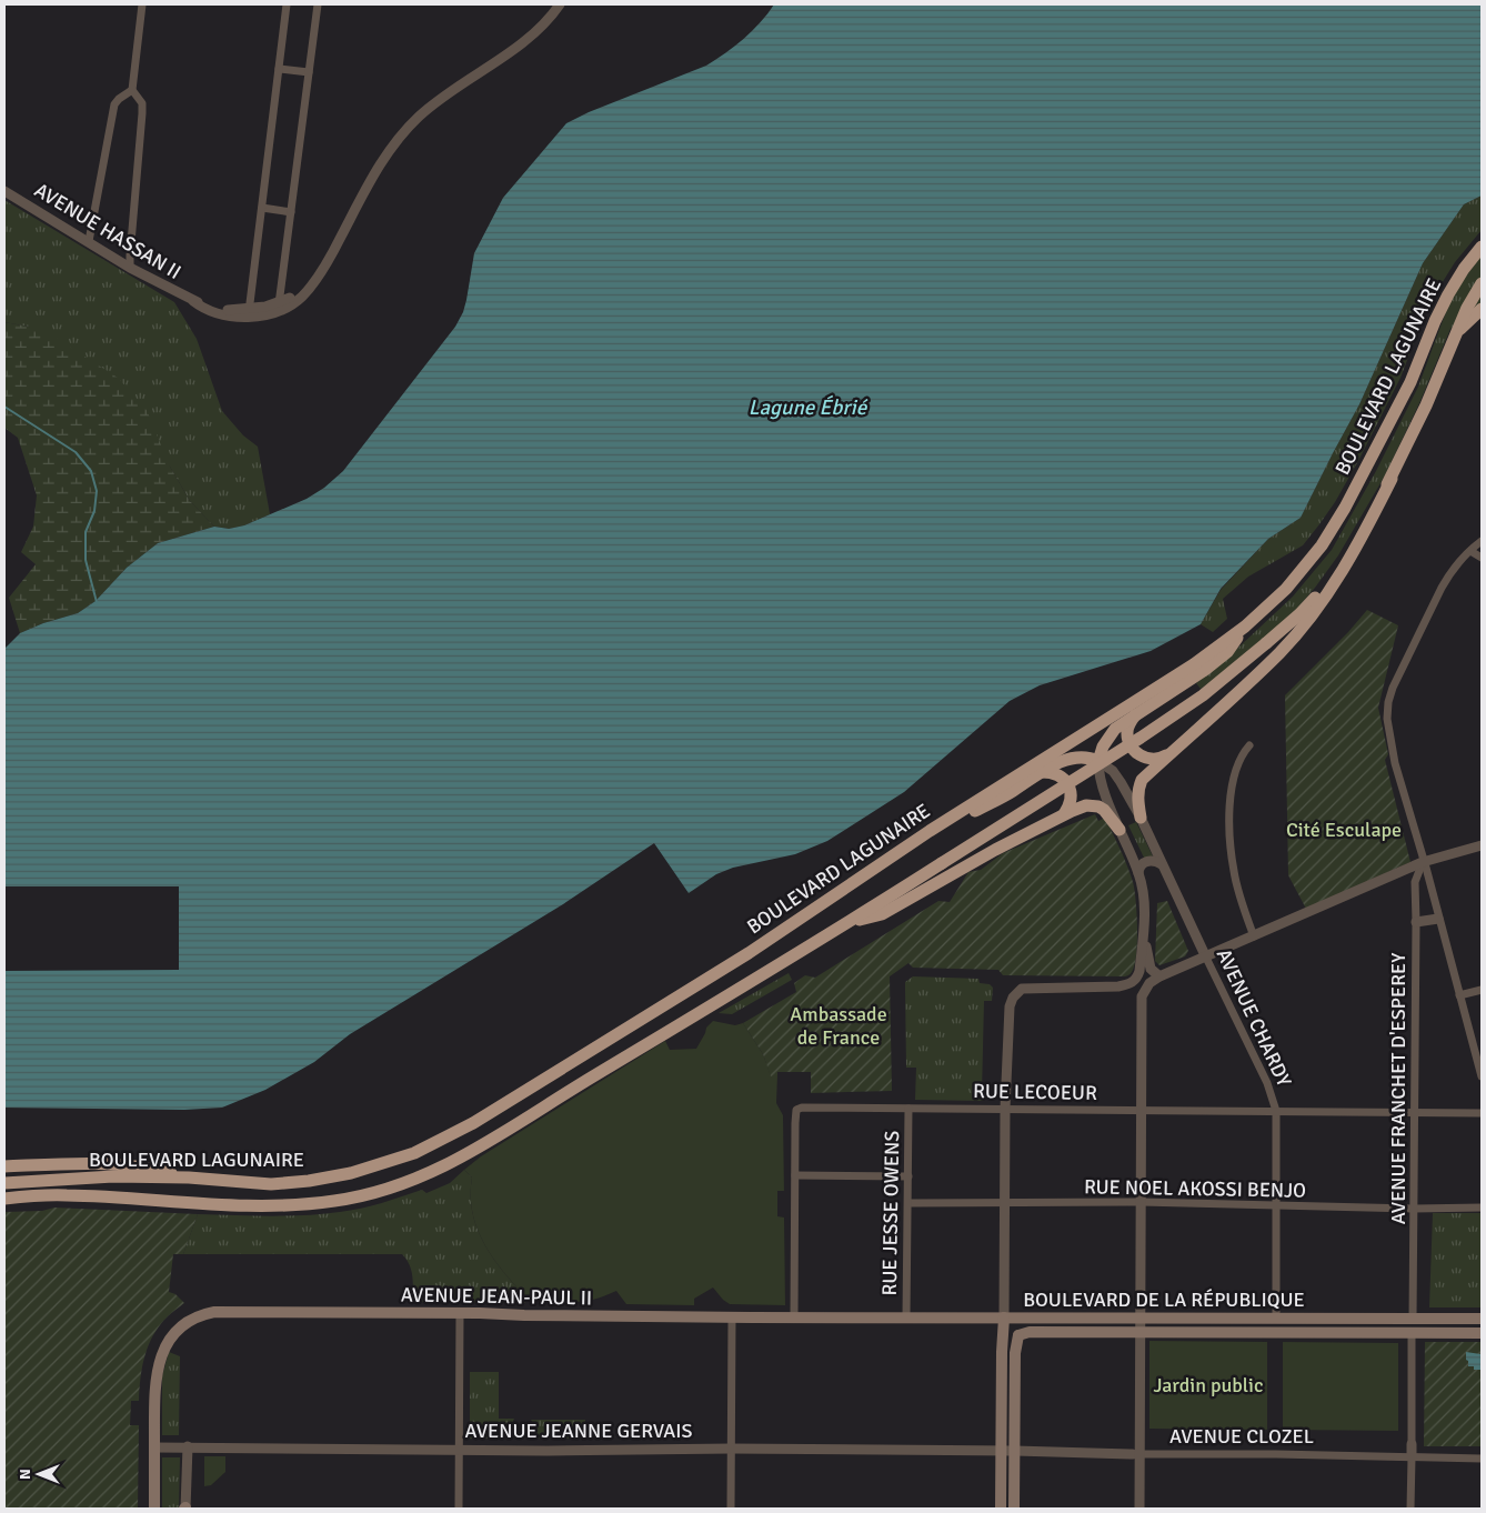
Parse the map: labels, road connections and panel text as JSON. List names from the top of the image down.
{
  "streets": {
    "highway": ["BOULEVARD LAGUNAIRE"],
    "main road": ["AVENUE JEAN-PAUL II", "BOULEVARD DE LA RÉPUBLIQUE"],
    "street": [
      "AVENUE HASSAN II",
      "AVENUE CHARDY",
      "AVENUE FRANCHET D'ESPEREY",
      "RUE LECOEUR",
      "RUE NOEL AKOSSI BENJO",
      "RUE JESSE OWENS",
      "AVENUE JEANNE GERVAIS",
      "AVENUE CLOZEL"
    ]
  },
  "crossings": [
    ["AVENUE CHARDY", "RUE LECOEUR"],
    ["AVENUE CHARDY", "RUE NOEL AKOSSI BENJO"],
    ["AVENUE CHARDY", "BOULEVARD DE LA RÉPUBLIQUE"],
    ["AVENUE FRANCHET D'ESPEREY", "RUE LECOEUR"],
    ["AVENUE FRANCHET D'ESPEREY", "RUE NOEL AKOSSI BENJO"],
    ["AVENUE FRANCHET D'ESPEREY", "BOULEVARD DE LA RÉPUBLIQUE"],
    ["RUE LECOEUR", "RUE JESSE OWENS"],
    ["RUE LECOEUR", "AVENUE JEAN-PAUL II"],
    ["RUE NOEL AKOSSI BENJO", "RUE JESSE OWENS"],
    ["RUE JESSE OWENS", "AVENUE JEAN-PAUL II"],
    ["AVENUE JEAN-PAUL II", "BOULEVARD DE LA RÉPUBLIQUE"],
    ["AVENUE JEAN-PAUL II", "AVENUE JEANNE GERVAIS"],
    ["BOULEVARD DE LA RÉPUBLIQUE", "AVENUE JEANNE GERVAIS"],
    ["BOULEVARD DE LA RÉPUBLIQUE", "AVENUE CLOZEL"],
    ["AVENUE JEANNE GERVAIS", "AVENUE CLOZEL"]
  ],
  "water": ["Lagune Ébrié"],
  "parks": ["Cité Esculape", "Ambassade de France", "Jardin public"],
  "north": "left"
}
